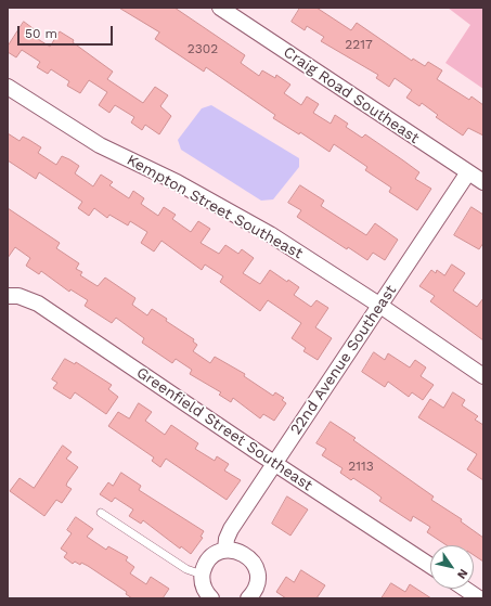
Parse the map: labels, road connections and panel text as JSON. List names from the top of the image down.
{
  "streets": {
    "street": [
      "Craig Road Southeast",
      "Kempton Street Southeast",
      "22nd Avenue Southeast",
      "Greenfield Street Southeast"
    ]
  },
  "crossings": [
    ["Craig Road Southeast", "22nd Avenue Southeast"],
    ["Kempton Street Southeast", "22nd Avenue Southeast"],
    ["22nd Avenue Southeast", "Greenfield Street Southeast"]
  ],
  "house_numbers": ["2217", "2302", "2113"],
  "scale_bar": "50 m",
  "north": "bottom right"
}
